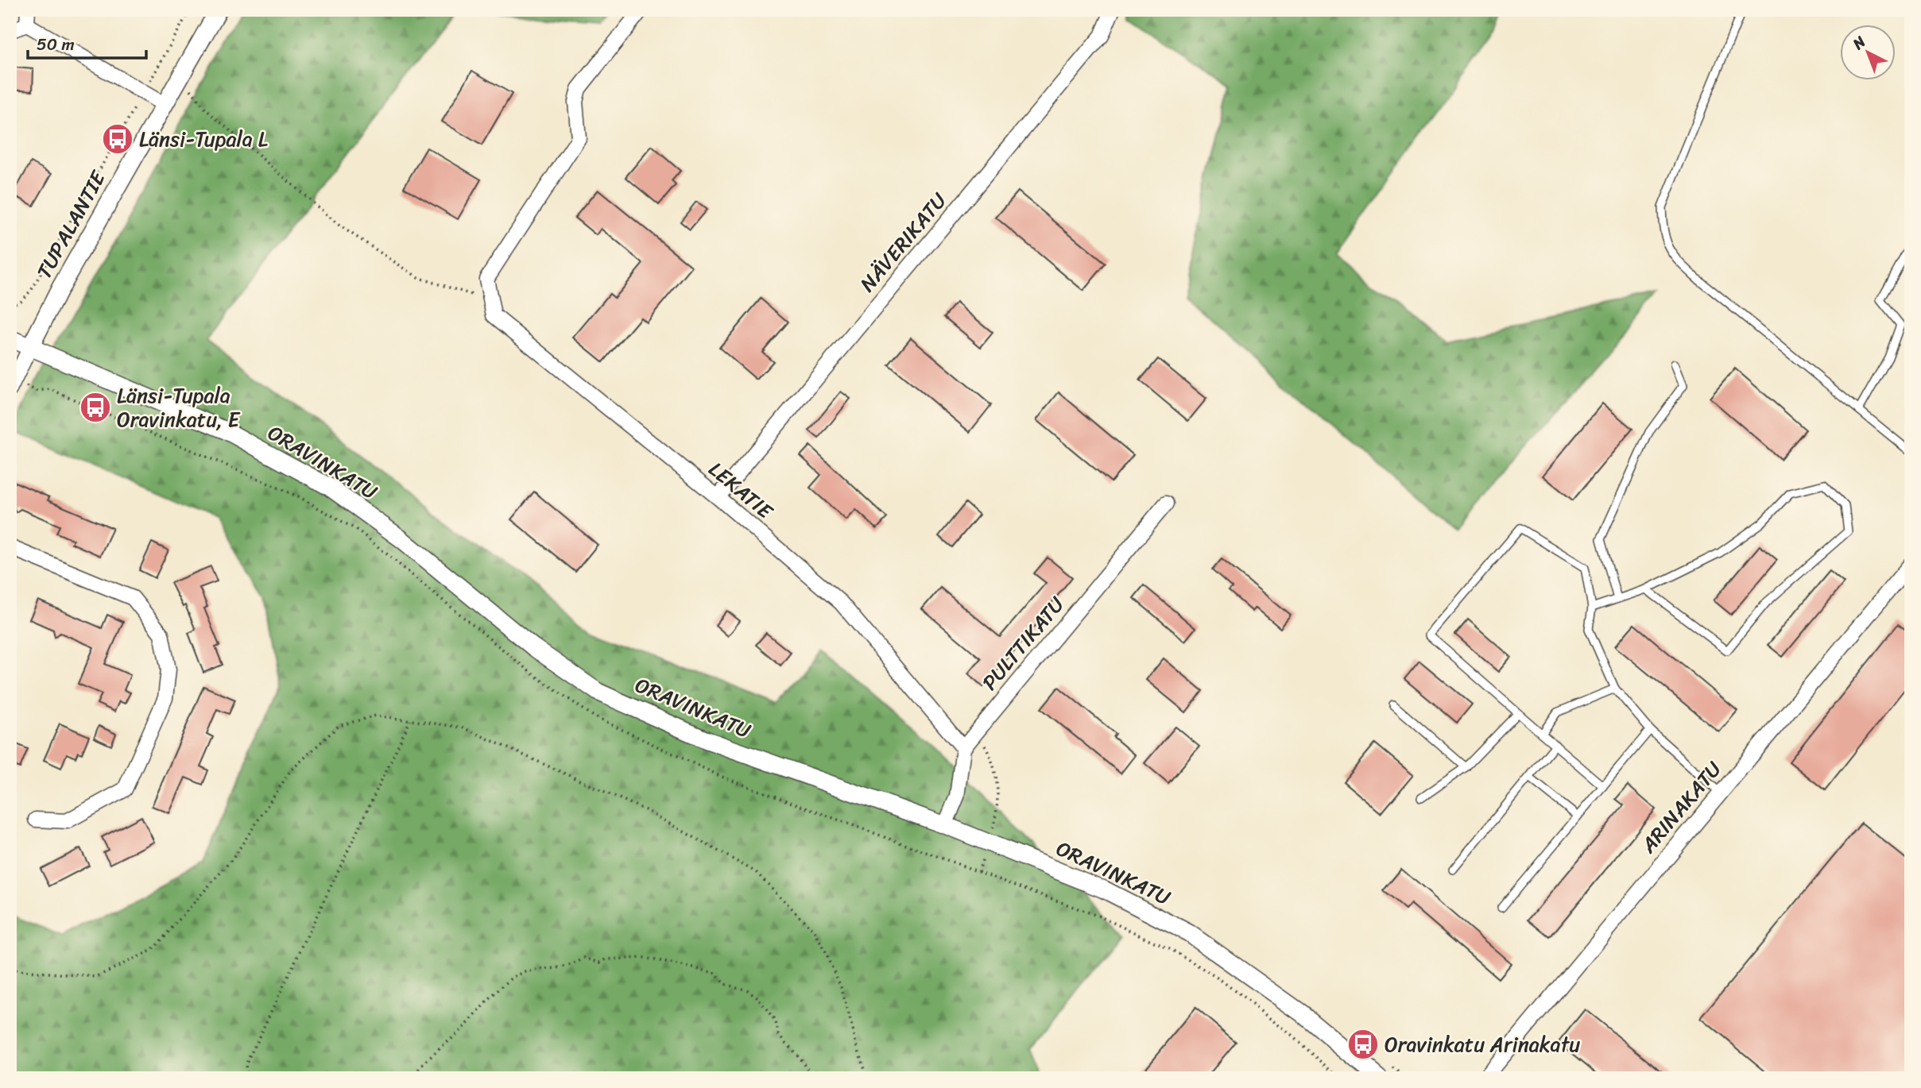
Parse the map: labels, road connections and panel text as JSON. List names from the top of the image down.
{
  "streets": {
    "street": [
      "TUPALANTIE",
      "NÄVERIKATU",
      "ORAVINKATU",
      "LEKATIE",
      "PULTTIKATU",
      "ARINAKATU"
    ]
  },
  "crossings": [
    ["TUPALANTIE", "ORAVINKATU"],
    ["NÄVERIKATU", "LEKATIE"],
    ["ORAVINKATU", "PULTTIKATU"],
    ["LEKATIE", "PULTTIKATU"]
  ],
  "places": {
    "bus stop": ["Länsi-Tupala L", "Länsi-Tupala Oravinkatu, E", "Oravinkatu Arinakatu"]
  },
  "scale_bar": "50 m",
  "north": "top left"
}
